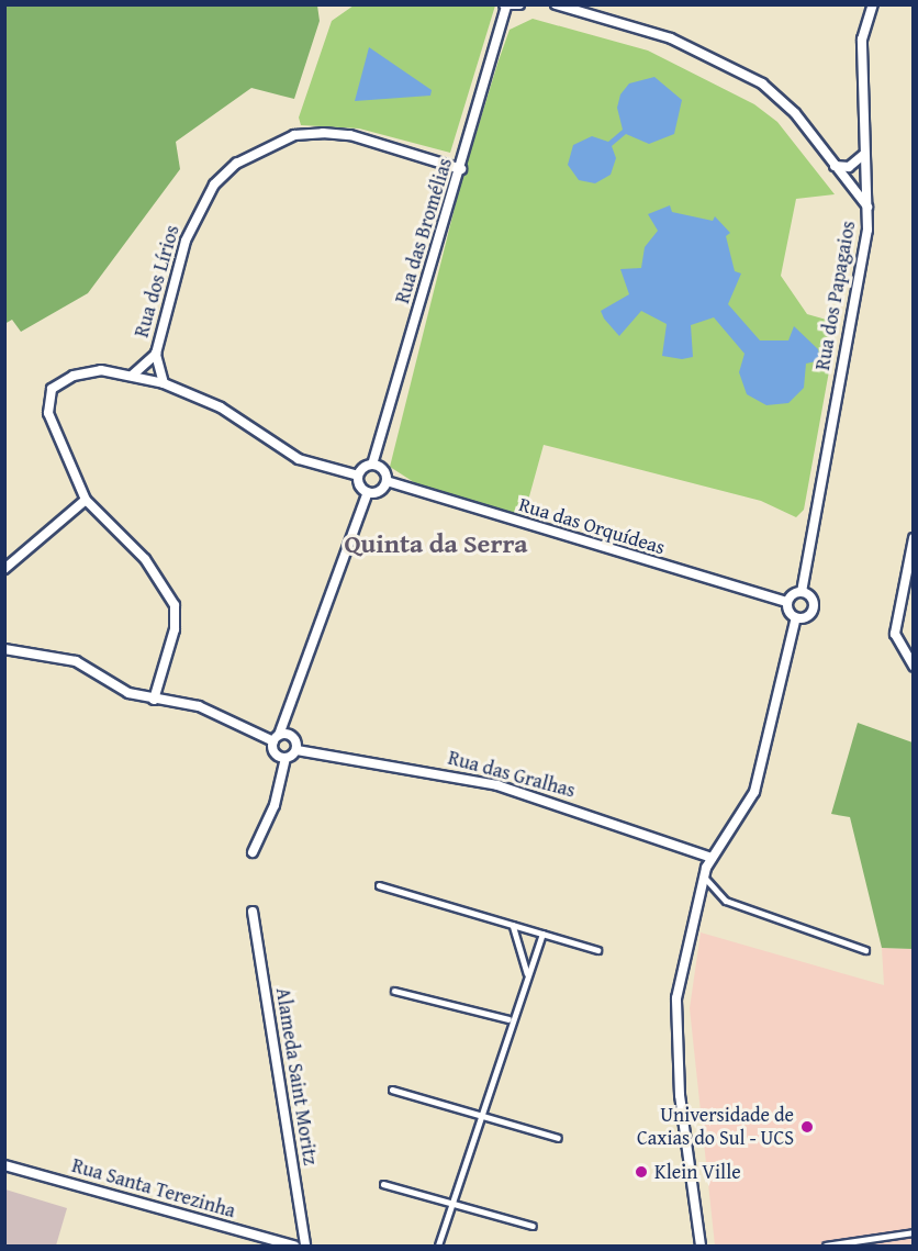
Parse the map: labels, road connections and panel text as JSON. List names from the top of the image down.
{
  "streets": {
    "street": [
      "Rua das Bromélias",
      "Rua dos Lírios",
      "Rua dos Papagaios",
      "Rua das Orquídeas",
      "Rua das Gralhas",
      "Alameda Saint Moritz",
      "Rua Santa Terezinha"
    ]
  },
  "crossings": [
    ["Rua das Bromélias", "Rua dos Lírios"],
    ["Rua das Bromélias", "Rua das Orquídeas"]
  ],
  "districts": ["Quinta da Serra"],
  "places": ["Universidade de Caxias do Sul - UCS", "Klein Ville"]
}
